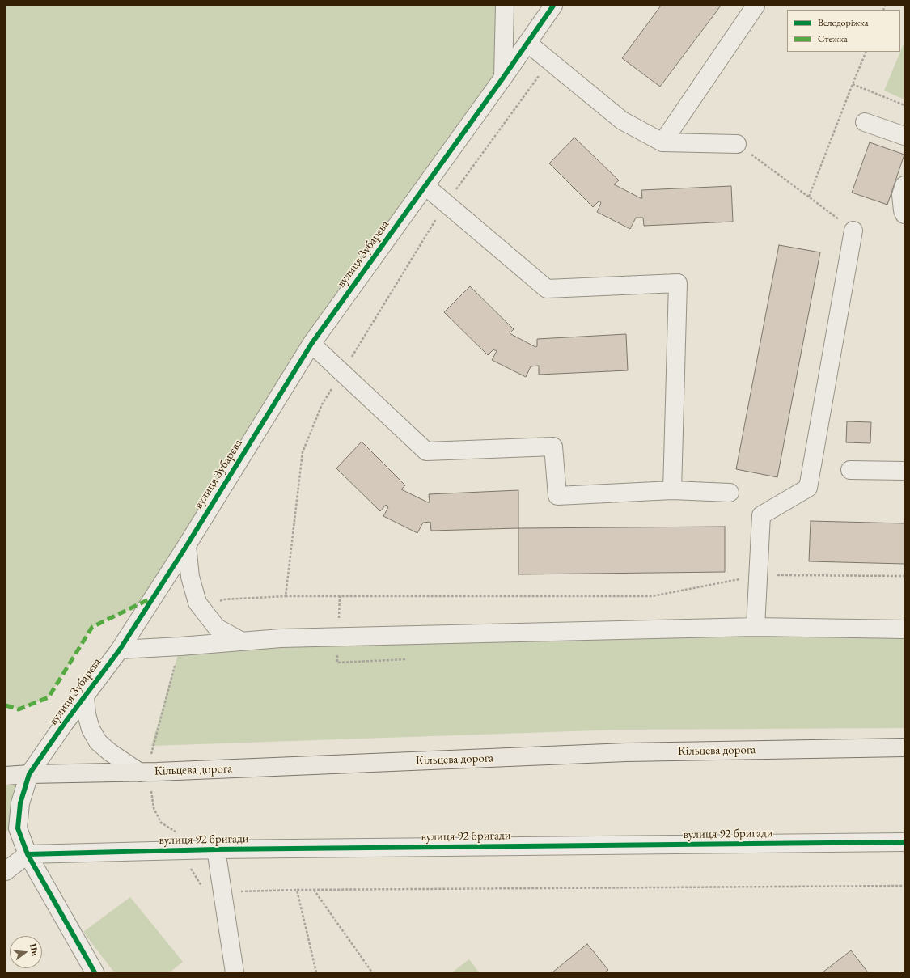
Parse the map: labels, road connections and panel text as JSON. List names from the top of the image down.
{
  "streets": {
    "highway": ["Кільцева дорога"],
    "street": ["вулиця Зубарєва", "вулиця 92 бригади"]
  },
  "crossings": [
    ["вулиця Зубарєва", "Кільцева дорога"],
    ["вулиця Зубарєва", "вулиця 92 бригади"]
  ],
  "legend": ["Велодоріжка", "Стежка"],
  "north": "right"
}
